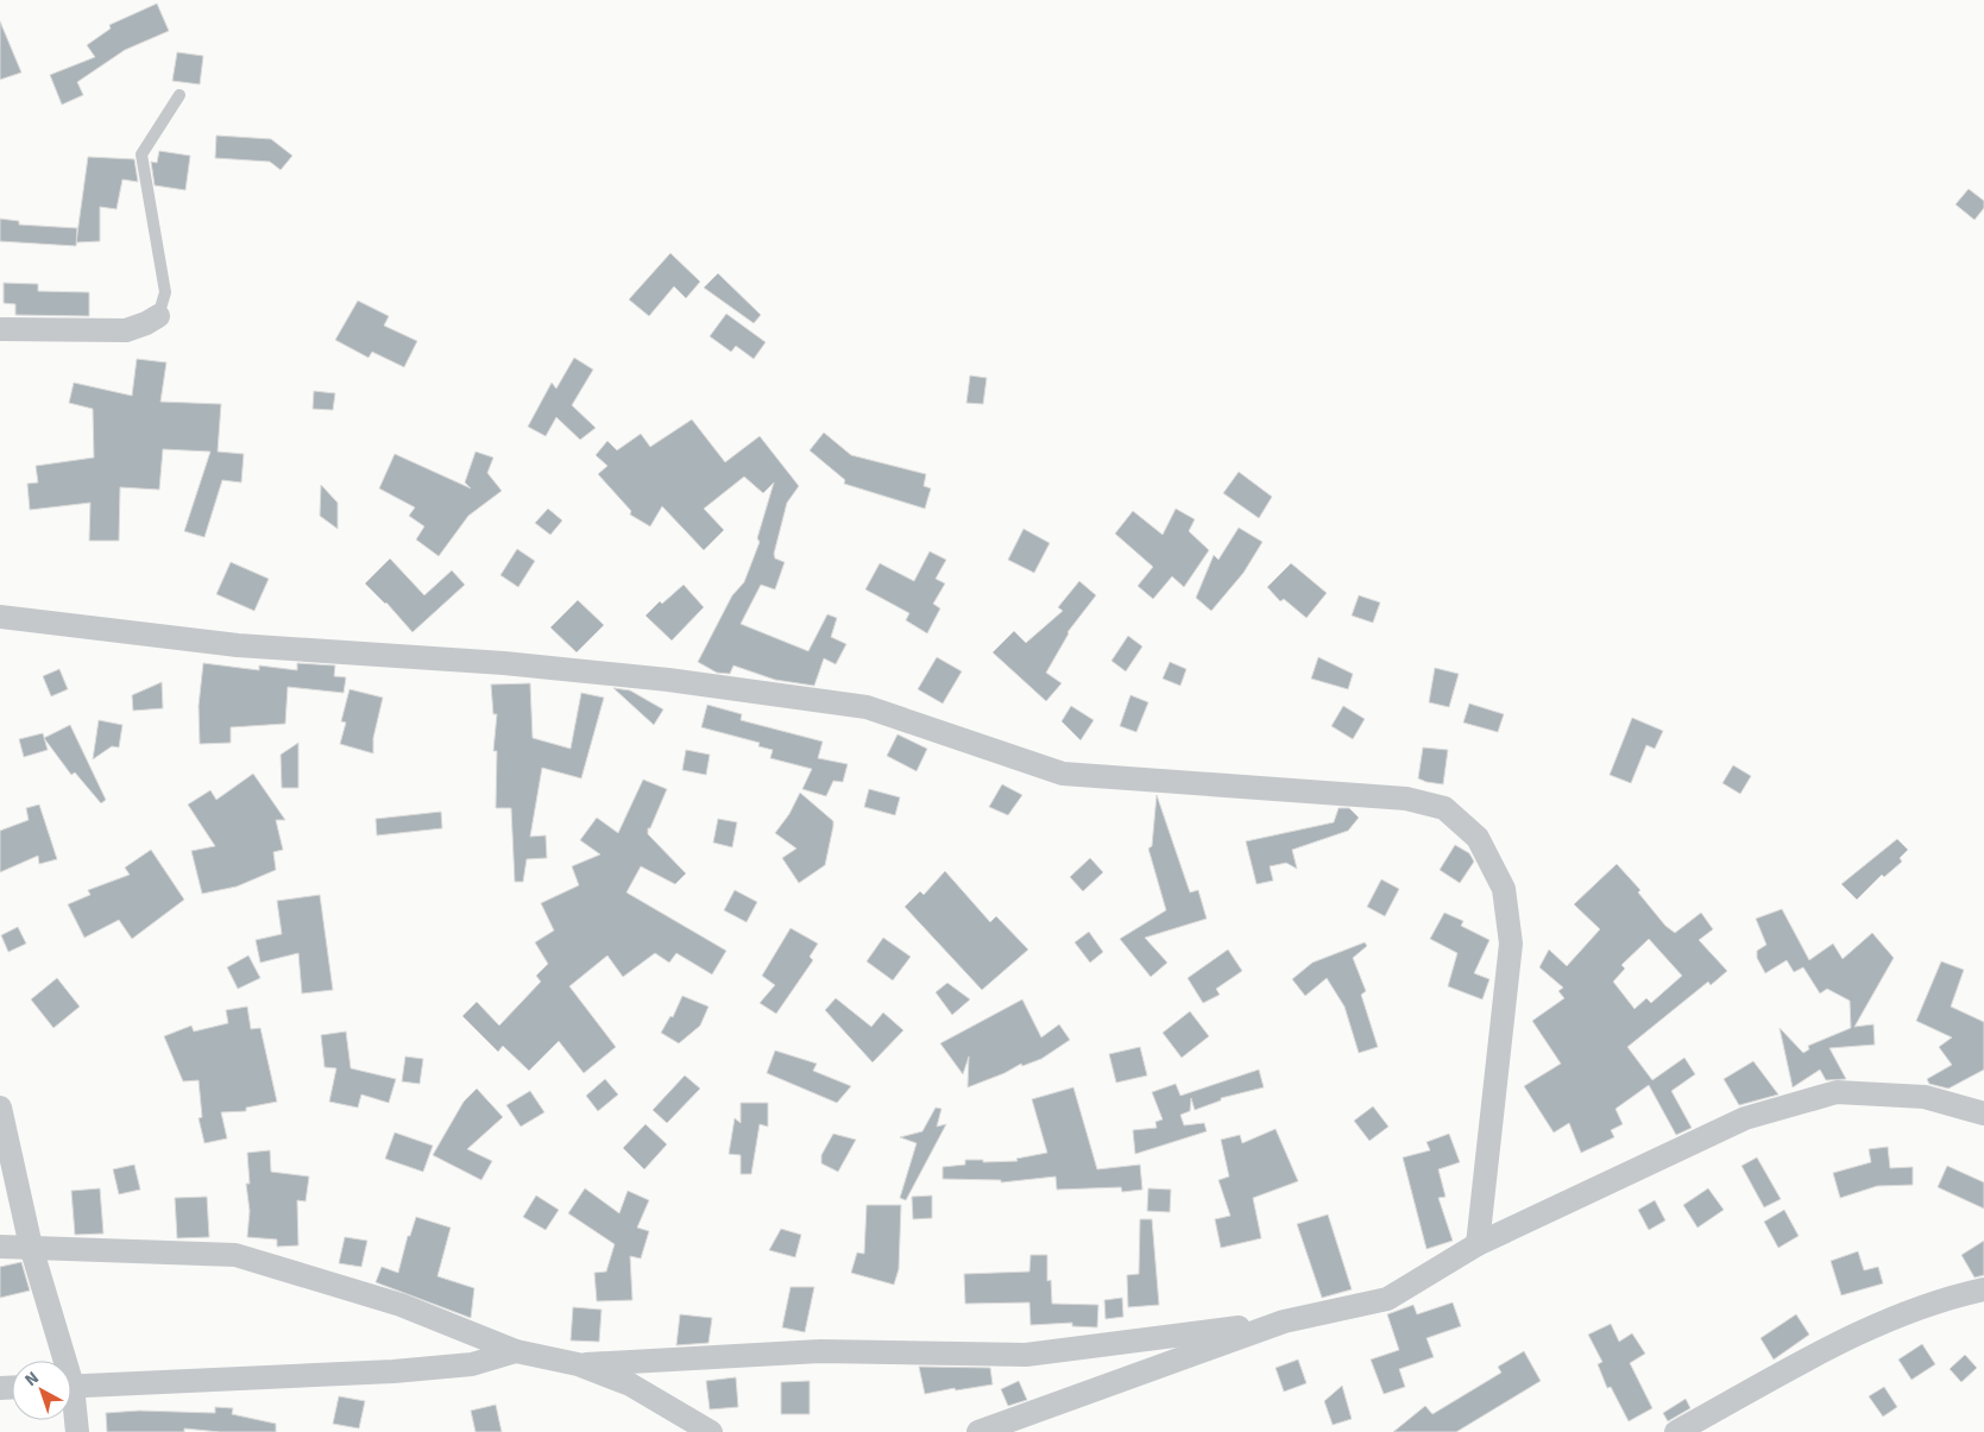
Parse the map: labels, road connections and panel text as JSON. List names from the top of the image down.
{
  "north": "top left"
}
